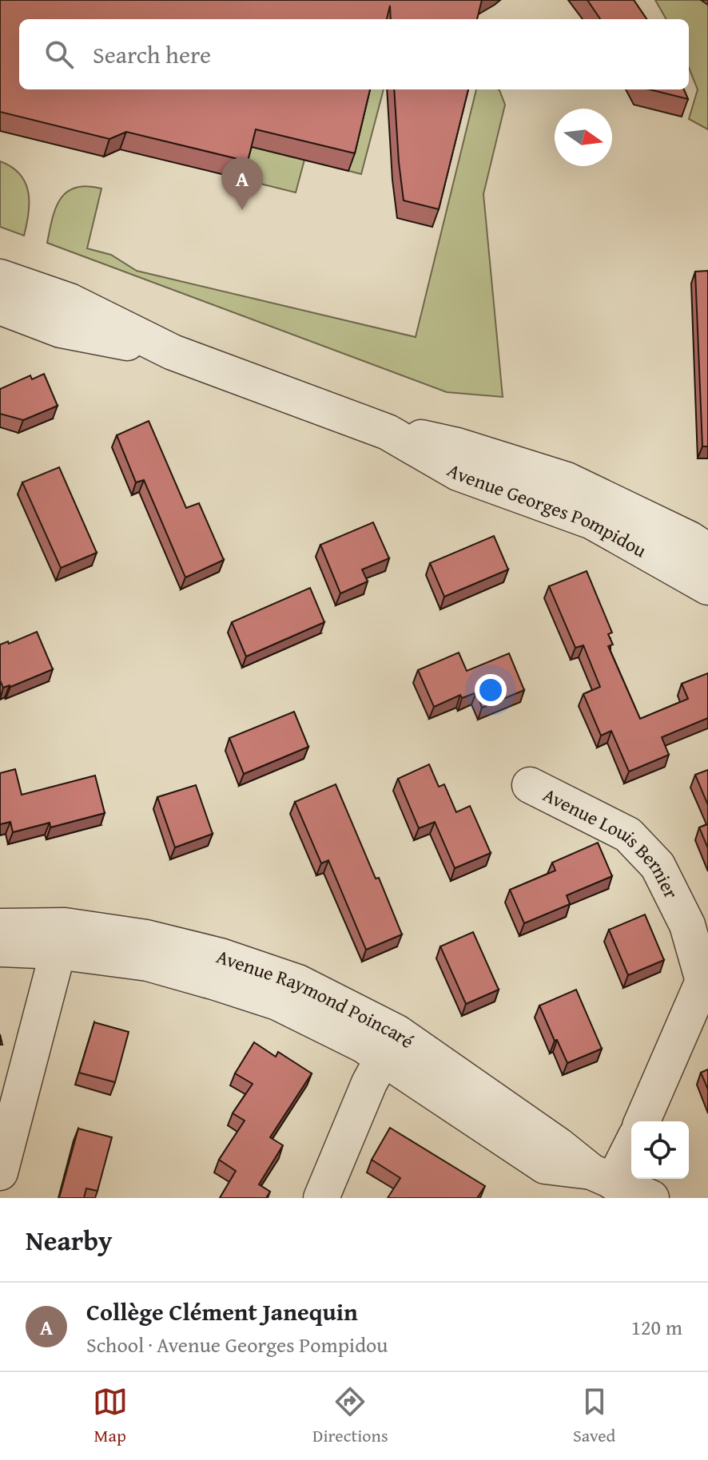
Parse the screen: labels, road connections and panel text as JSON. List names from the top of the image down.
{
  "streets": {
    "street": ["Avenue Georges Pompidou", "Avenue Louis Bernier", "Avenue Raymond Poincaré"]
  },
  "north": "right",
  "page": {
    "search": "Search here",
    "pins": "A",
    "heading": "Nearby",
    "list": [
      {
        "mark": "A",
        "name": "Collège Clément Janequin",
        "note": "School · Avenue Georges Pompidou",
        "value": "120 m"
      }
    ],
    "nav": ["Map", "Directions", "Saved"]
  }
}
